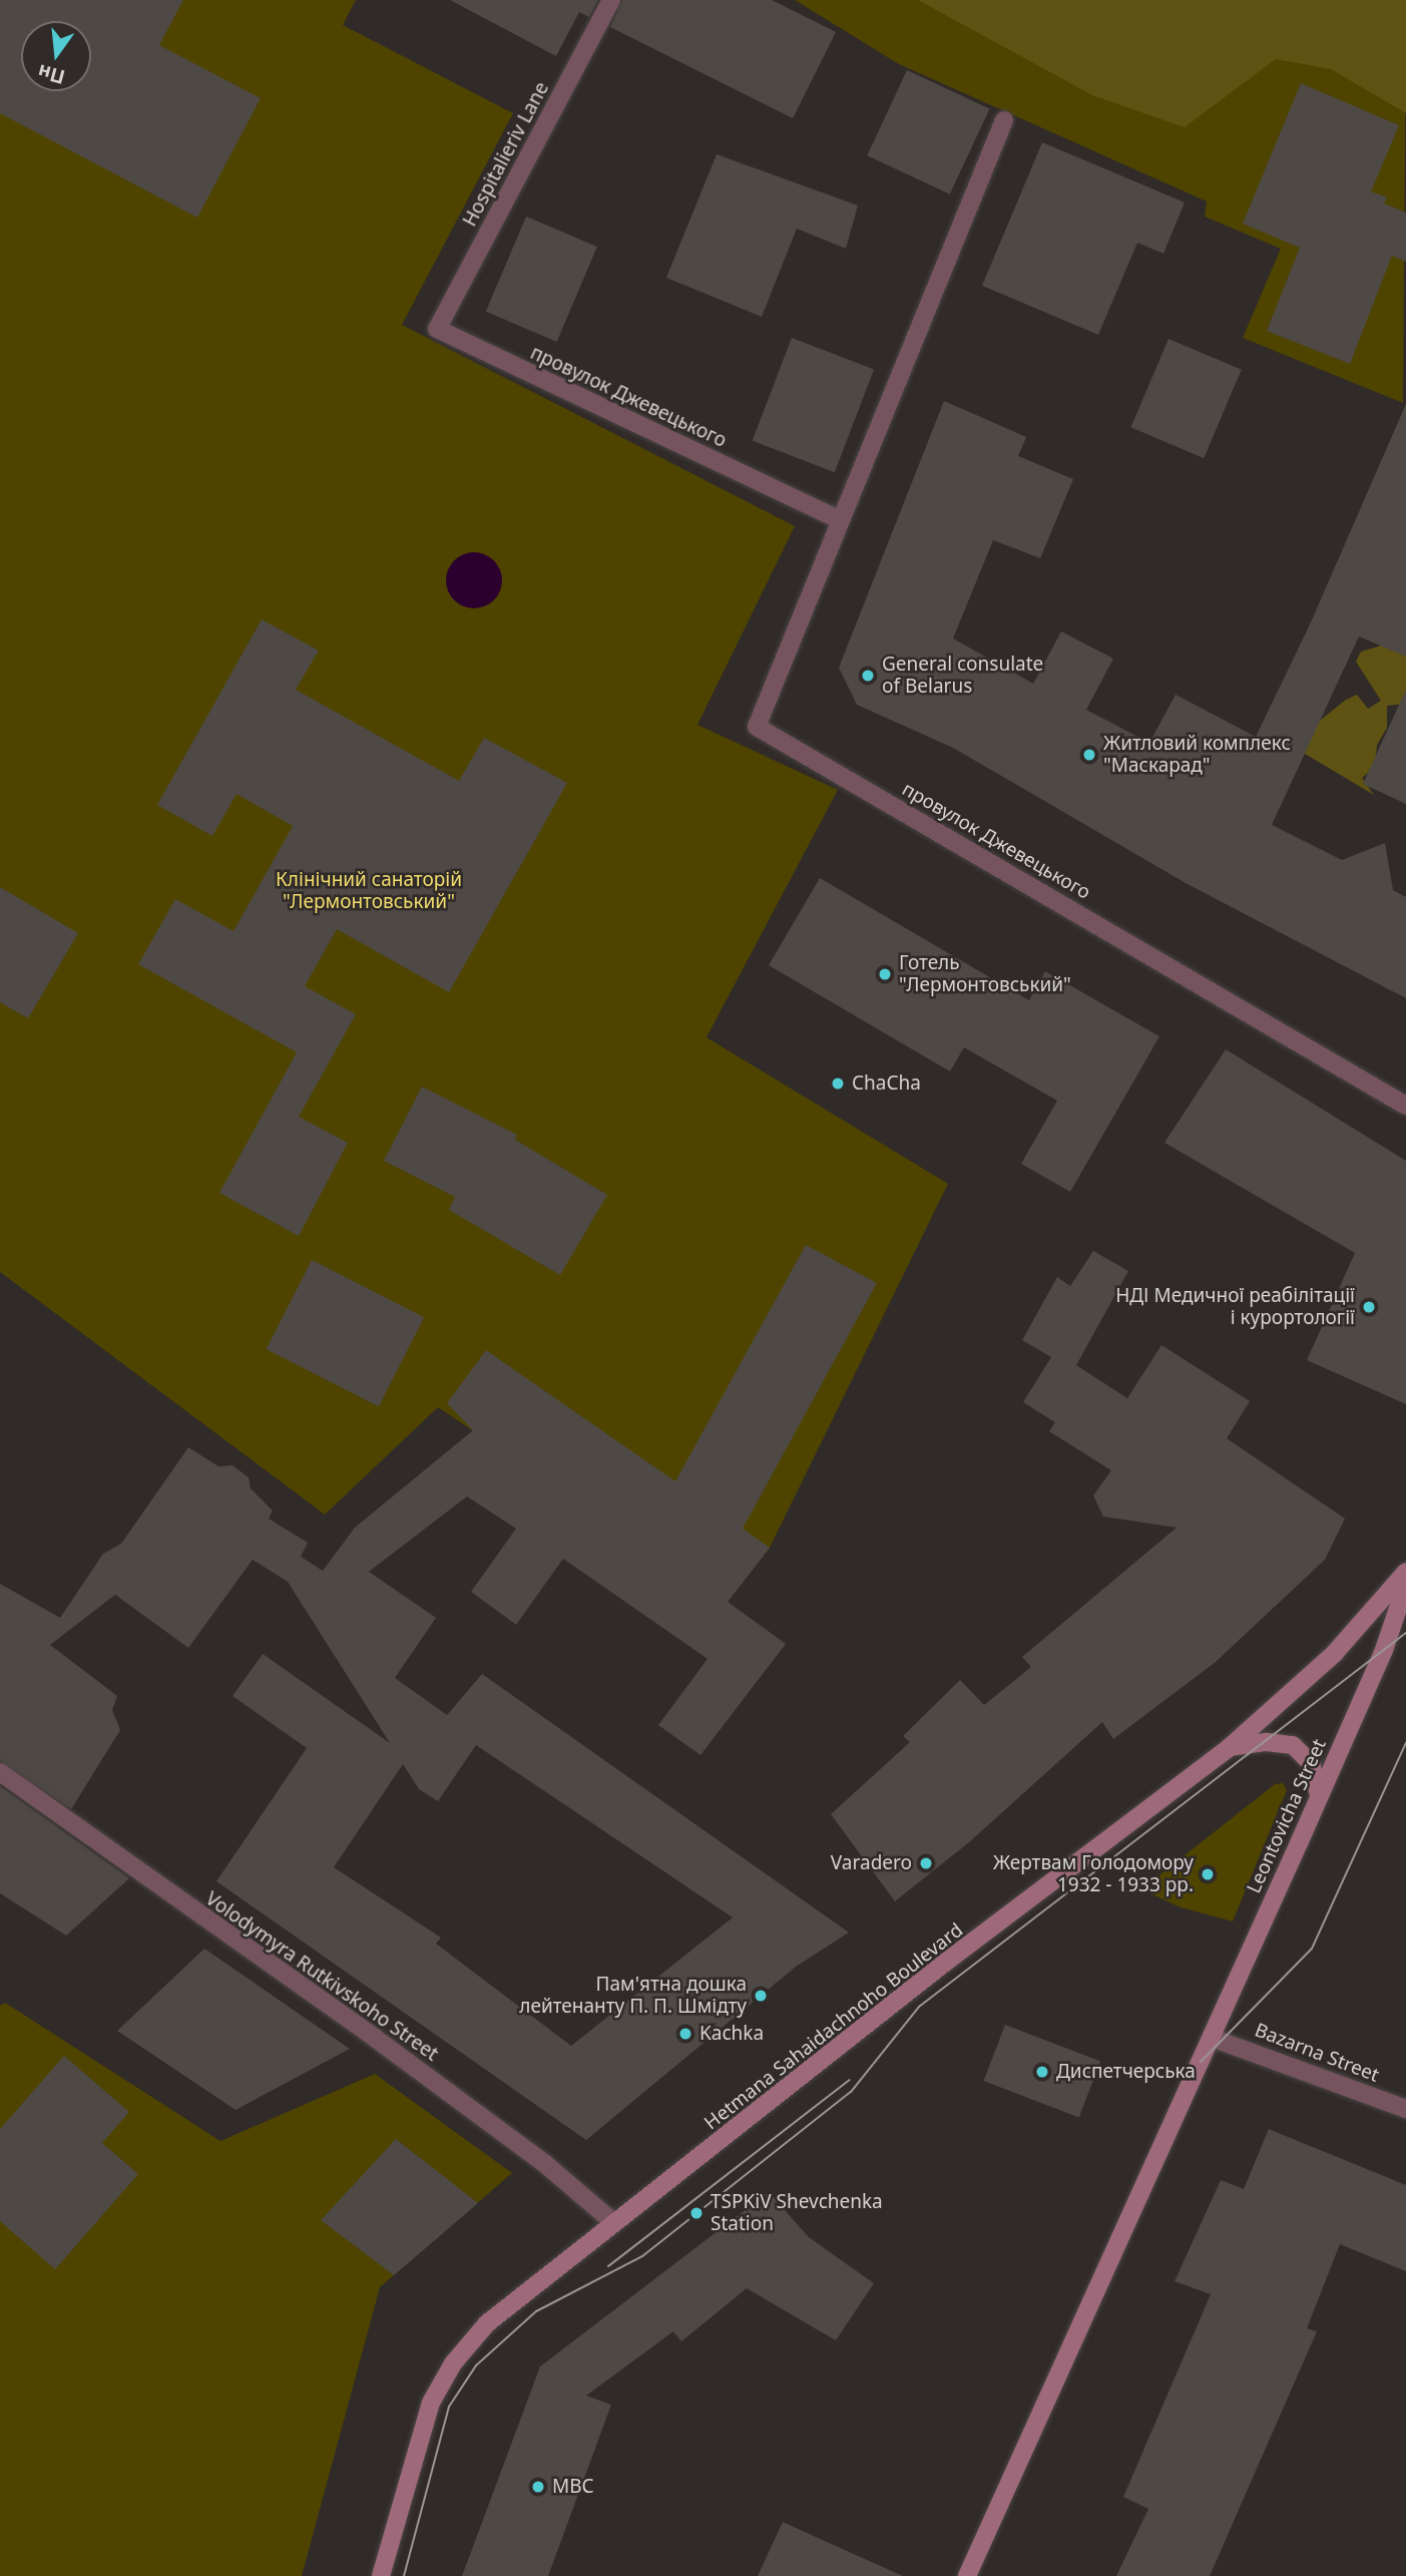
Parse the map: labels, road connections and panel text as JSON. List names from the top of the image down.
{
  "streets": {
    "street": [
      "Hospitalieriv Lane",
      "провулок Джевецького",
      "Leontovicha Street",
      "Volodymyra Rutkivskoho Street",
      "Hetmana Sahaidachnoho Boulevard",
      "Bazarna Street"
    ]
  },
  "crossings": [
    ["Hospitalieriv Lane", "провулок Джевецького"],
    ["Leontovicha Street", "Bazarna Street"],
    ["Volodymyra Rutkivskoho Street", "Hetmana Sahaidachnoho Boulevard"]
  ],
  "parks": ["Клінічний санаторій \"Лермонтовський\""],
  "places": [
    "General consulate of Belarus",
    "Житловий комплекс \"Маскарад\"",
    "Готель \"Лермонтовський\"",
    "ChaCha",
    "НДІ Медичної реабілітації і курортології",
    "Varadero",
    "Жертвам Голодомору 1932 - 1933 рр.",
    "Пам'ятна дошка лейтенанту П. П. Шмідту",
    "Kachka",
    "Диспетчерська",
    "TSPKiV Shevchenka Station",
    "МВС"
  ],
  "north": "bottom"
}
